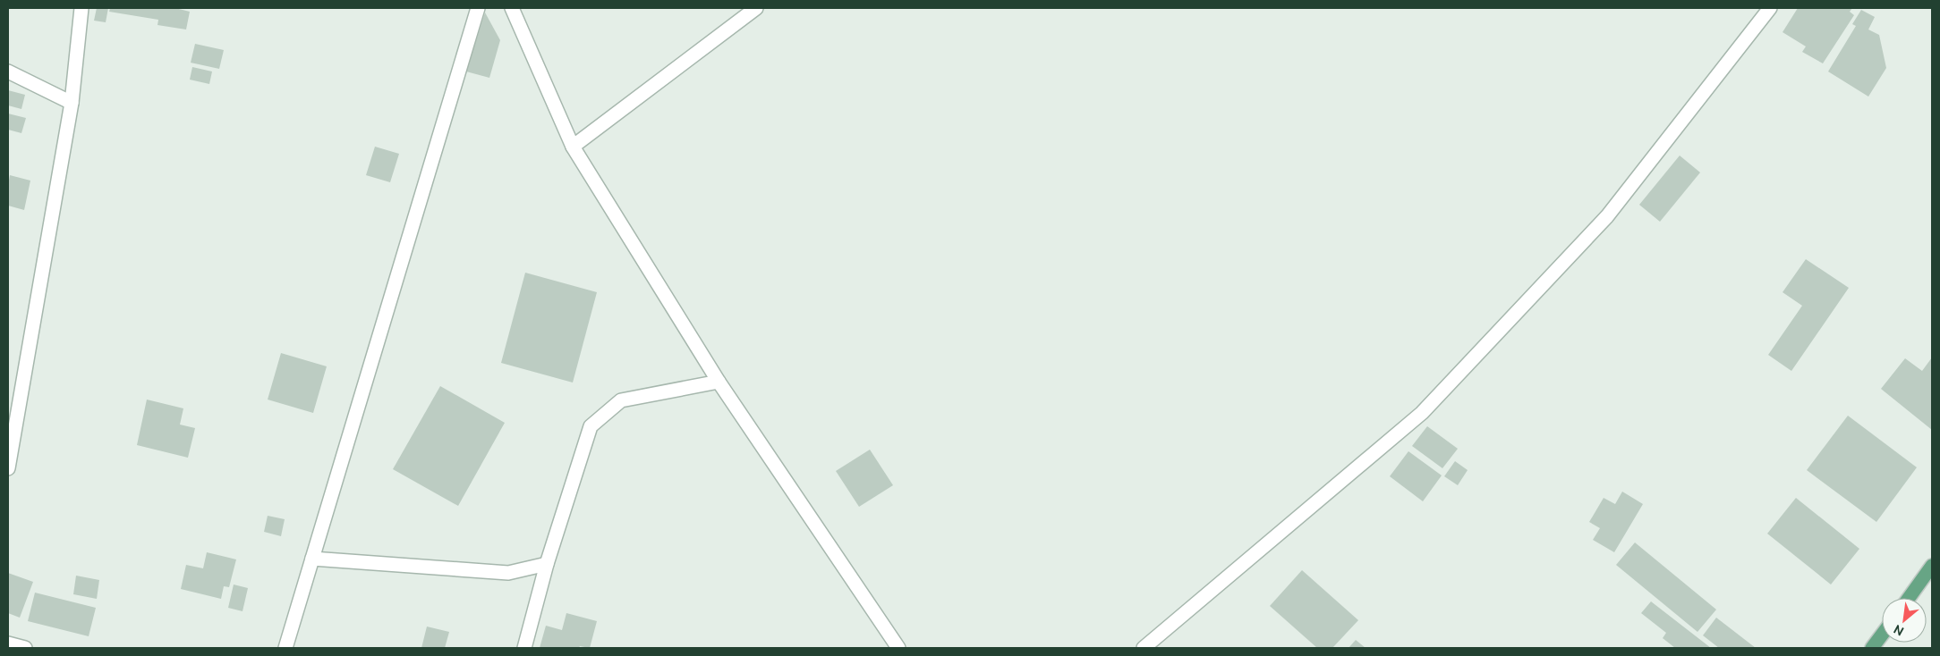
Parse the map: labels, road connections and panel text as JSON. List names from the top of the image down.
{
  "north": "bottom left"
}
